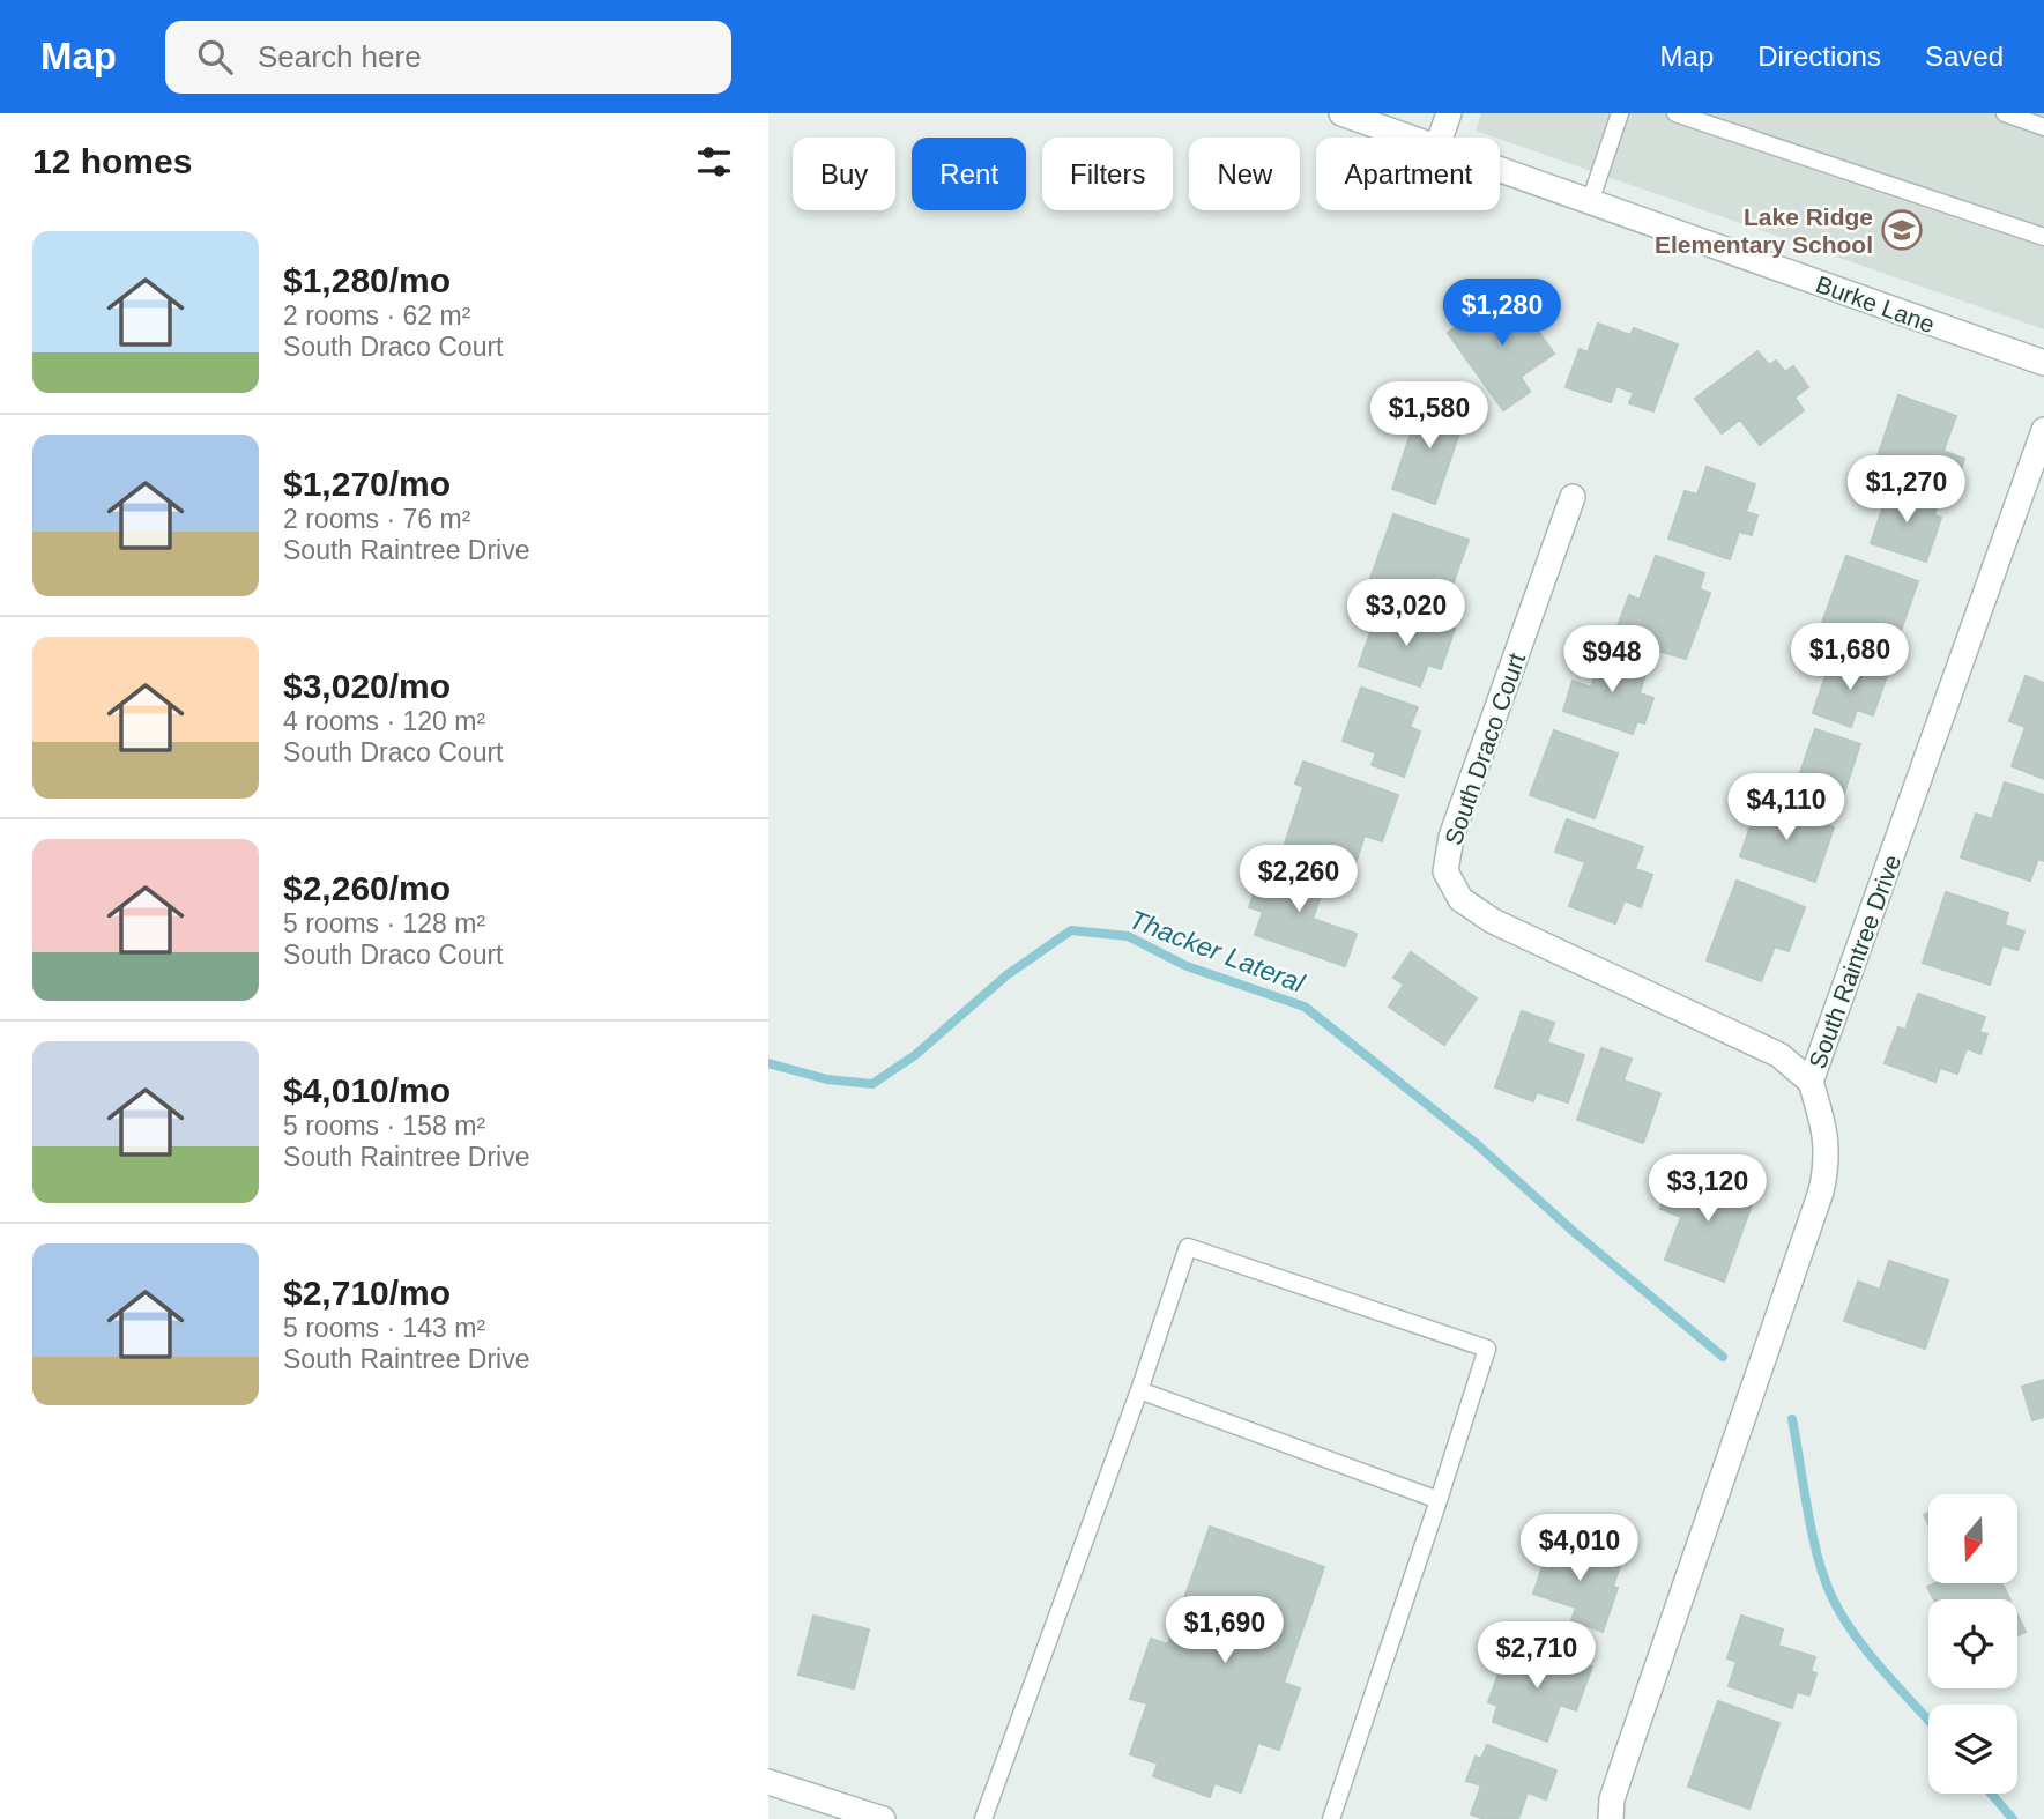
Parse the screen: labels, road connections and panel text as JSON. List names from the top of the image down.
{
  "streets": {
    "street": ["Burke Lane", "South Draco Court", "South Raintree Drive"]
  },
  "crossings": [
    ["South Draco Court", "South Raintree Drive"]
  ],
  "water": ["Thacker Lateral"],
  "places": {
    "school or university": ["Lake Ridge Elementary School"]
  },
  "north": "bottom",
  "page": {
    "header": "Map",
    "search": "Search here",
    "nav": ["Map", "Directions", "Saved"],
    "heading": "12 homes",
    "chip": [
      "Buy",
      "Rent",
      "Filters",
      "New",
      "Apartment"
    ],
    "list": [
      {
        "name": "$1,280/mo",
        "note": "2 rooms · 62 m² · South Draco Court"
      },
      {
        "name": "$1,270/mo",
        "note": "2 rooms · 76 m² · South Raintree Drive"
      },
      {
        "name": "$3,020/mo",
        "note": "4 rooms · 120 m² · South Draco Court"
      },
      {
        "name": "$2,260/mo",
        "note": "5 rooms · 128 m² · South Draco Court"
      },
      {
        "name": "$4,010/mo",
        "note": "5 rooms · 158 m² · South Raintree Drive"
      },
      {
        "name": "$2,710/mo",
        "note": "5 rooms · 143 m² · South Raintree Drive"
      }
    ],
    "price": [
      "$1,280",
      "$1,580",
      "$1,270",
      "$3,020",
      "$1,680",
      "$948",
      "$4,110",
      "$2,260",
      "$3,120",
      "$4,010",
      "$1,690",
      "$2,710"
    ]
  }
}
